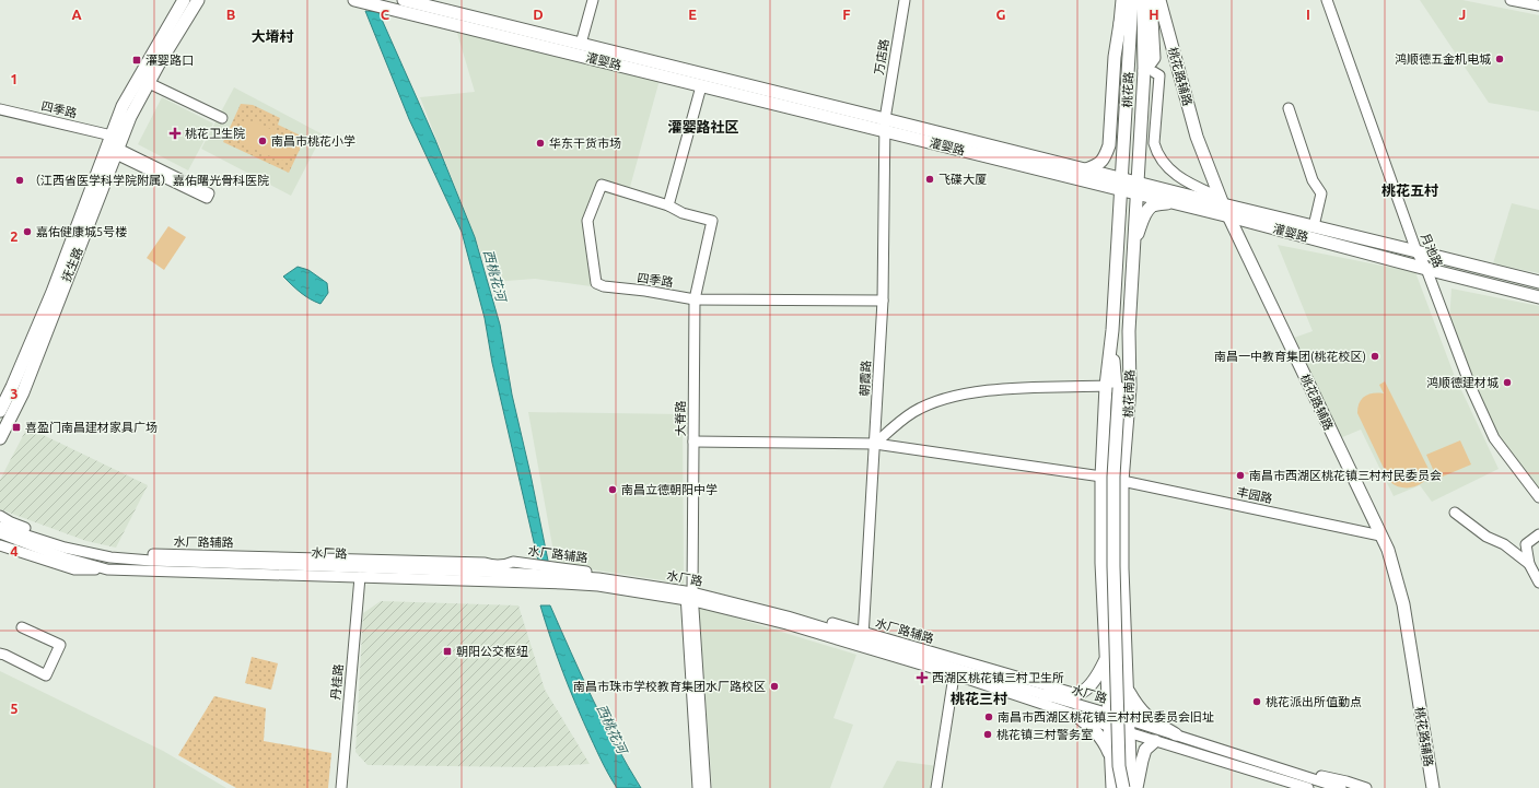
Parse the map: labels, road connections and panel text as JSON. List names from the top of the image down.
{
  "streets": {
    "main road": [
      "灌婴路",
      "桃花路辅路",
      "桃花路",
      "抚生路",
      "桃花南路"
    ],
    "street": [
      "万店路",
      "四季路",
      "月池路",
      "朝霞路",
      "大脊路",
      "丰园路",
      "水厂路辅路",
      "水厂路",
      "丹桂路"
    ]
  },
  "crossings": [
    ["万店路", "灌婴路"],
    ["万店路", "朝霞路"],
    ["灌婴路", "桃花路辅路"],
    ["灌婴路", "桃花路"],
    ["灌婴路", "月池路"],
    ["灌婴路", "朝霞路"],
    ["灌婴路", "桃花南路"],
    ["桃花路辅路", "丰园路"],
    ["四季路", "抚生路"],
    ["四季路", "朝霞路"],
    ["四季路", "大脊路"],
    ["朝霞路", "水厂路辅路"],
    ["朝霞路", "水厂路"],
    ["桃花南路", "丰园路"],
    ["桃花南路", "水厂路"],
    ["大脊路", "水厂路辅路"],
    ["大脊路", "水厂路"],
    ["水厂路辅路", "水厂路"],
    ["水厂路", "丹桂路"]
  ],
  "districts": [
    "大塉村",
    "灌婴路社区",
    "桃花五村",
    "桃花三村"
  ],
  "water": ["西桃花河"],
  "places": {
    "other": [
      "鸿顺德五金机电城",
      "南昌市桃花小学",
      "华东干货市场",
      "飞碟大厦",
      "（江西省医学科学院附属）嘉佑曙光骨科医院",
      "嘉佑健康城5号楼",
      "南昌一中教育集团(桃花校区)",
      "鸿顺德建材城",
      "南昌市西湖区桃花镇三村村民委员会",
      "南昌立德朝阳中学",
      "南昌市珠市学校教育集团水厂路校区",
      "桃花派出所值勤点",
      "南昌市西湖区桃花镇三村村民委员会旧址",
      "桃花镇三村警务室"
    ],
    "transit": ["灌婴路口", "喜盈门南昌建材家具广场", "朝阳公交枢纽"],
    "health": ["桃花卫生院", "西湖区桃花镇三村卫生所"]
  },
  "grid": {
    "columns": [
      "A",
      "B",
      "C",
      "D",
      "E",
      "F",
      "G",
      "H",
      "I",
      "J"
    ],
    "rows": [
      "1",
      "2",
      "3",
      "4",
      "5"
    ]
  }
}
